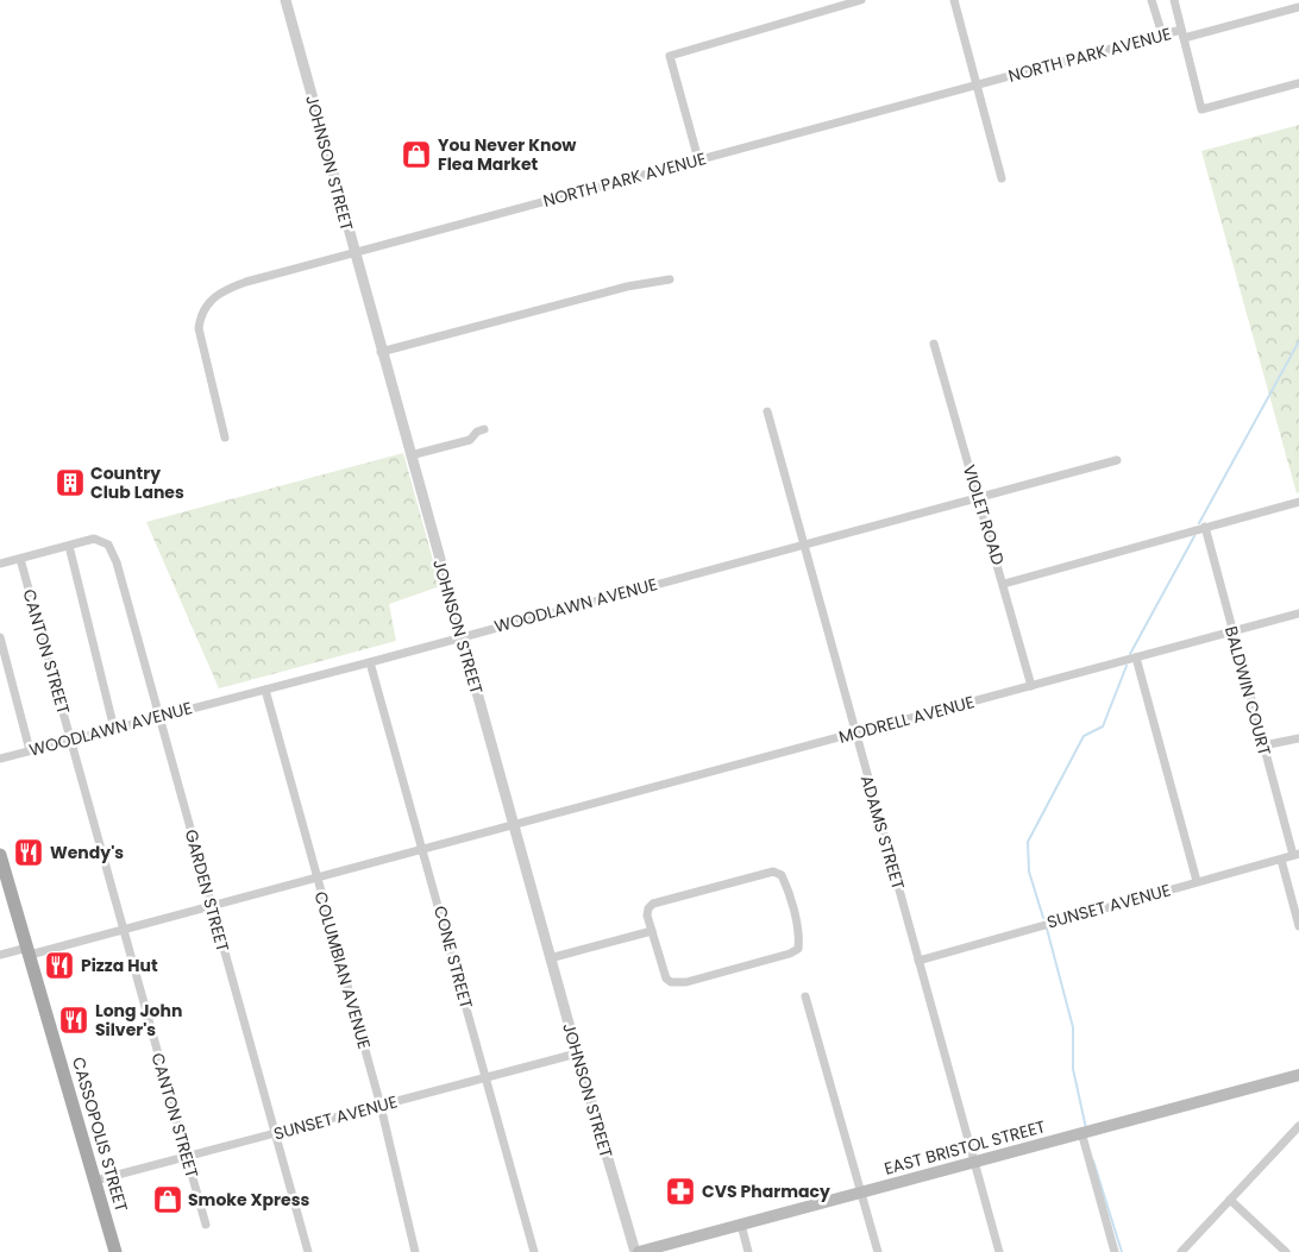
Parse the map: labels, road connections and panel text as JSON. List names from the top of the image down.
{
  "streets": {
    "main road": ["CASSOPOLIS STREET", "EAST BRISTOL STREET"],
    "street": [
      "NORTH PARK AVENUE",
      "JOHNSON STREET",
      "VIOLET ROAD",
      "WOODLAWN AVENUE",
      "CANTON STREET",
      "BALDWIN COURT",
      "MODRELL AVENUE",
      "ADAMS STREET",
      "GARDEN STREET",
      "SUNSET AVENUE",
      "CONE STREET",
      "COLUMBIAN AVENUE"
    ]
  },
  "crossings": [
    ["NORTH PARK AVENUE", "JOHNSON STREET"],
    ["JOHNSON STREET", "WOODLAWN AVENUE"],
    ["JOHNSON STREET", "MODRELL AVENUE"],
    ["JOHNSON STREET", "SUNSET AVENUE"],
    ["JOHNSON STREET", "EAST BRISTOL STREET"],
    ["VIOLET ROAD", "WOODLAWN AVENUE"],
    ["VIOLET ROAD", "MODRELL AVENUE"],
    ["WOODLAWN AVENUE", "CANTON STREET"],
    ["WOODLAWN AVENUE", "ADAMS STREET"],
    ["WOODLAWN AVENUE", "GARDEN STREET"],
    ["WOODLAWN AVENUE", "CONE STREET"],
    ["WOODLAWN AVENUE", "COLUMBIAN AVENUE"],
    ["CANTON STREET", "MODRELL AVENUE"],
    ["CANTON STREET", "SUNSET AVENUE"],
    ["BALDWIN COURT", "MODRELL AVENUE"],
    ["BALDWIN COURT", "SUNSET AVENUE"],
    ["MODRELL AVENUE", "ADAMS STREET"],
    ["MODRELL AVENUE", "GARDEN STREET"],
    ["MODRELL AVENUE", "CONE STREET"],
    ["MODRELL AVENUE", "COLUMBIAN AVENUE"],
    ["MODRELL AVENUE", "CASSOPOLIS STREET"],
    ["ADAMS STREET", "SUNSET AVENUE"],
    ["ADAMS STREET", "EAST BRISTOL STREET"],
    ["GARDEN STREET", "SUNSET AVENUE"],
    ["SUNSET AVENUE", "CONE STREET"],
    ["SUNSET AVENUE", "COLUMBIAN AVENUE"],
    ["SUNSET AVENUE", "CASSOPOLIS STREET"]
  ],
  "places": {
    "shop": ["You Never Know Flea Market", "Smoke Xpress"],
    "building": ["Country Club Lanes"],
    "restaurant": ["Wendy's", "Pizza Hut", "Long John Silver's"],
    "pharmacy": ["CVS Pharmacy"]
  }
}
